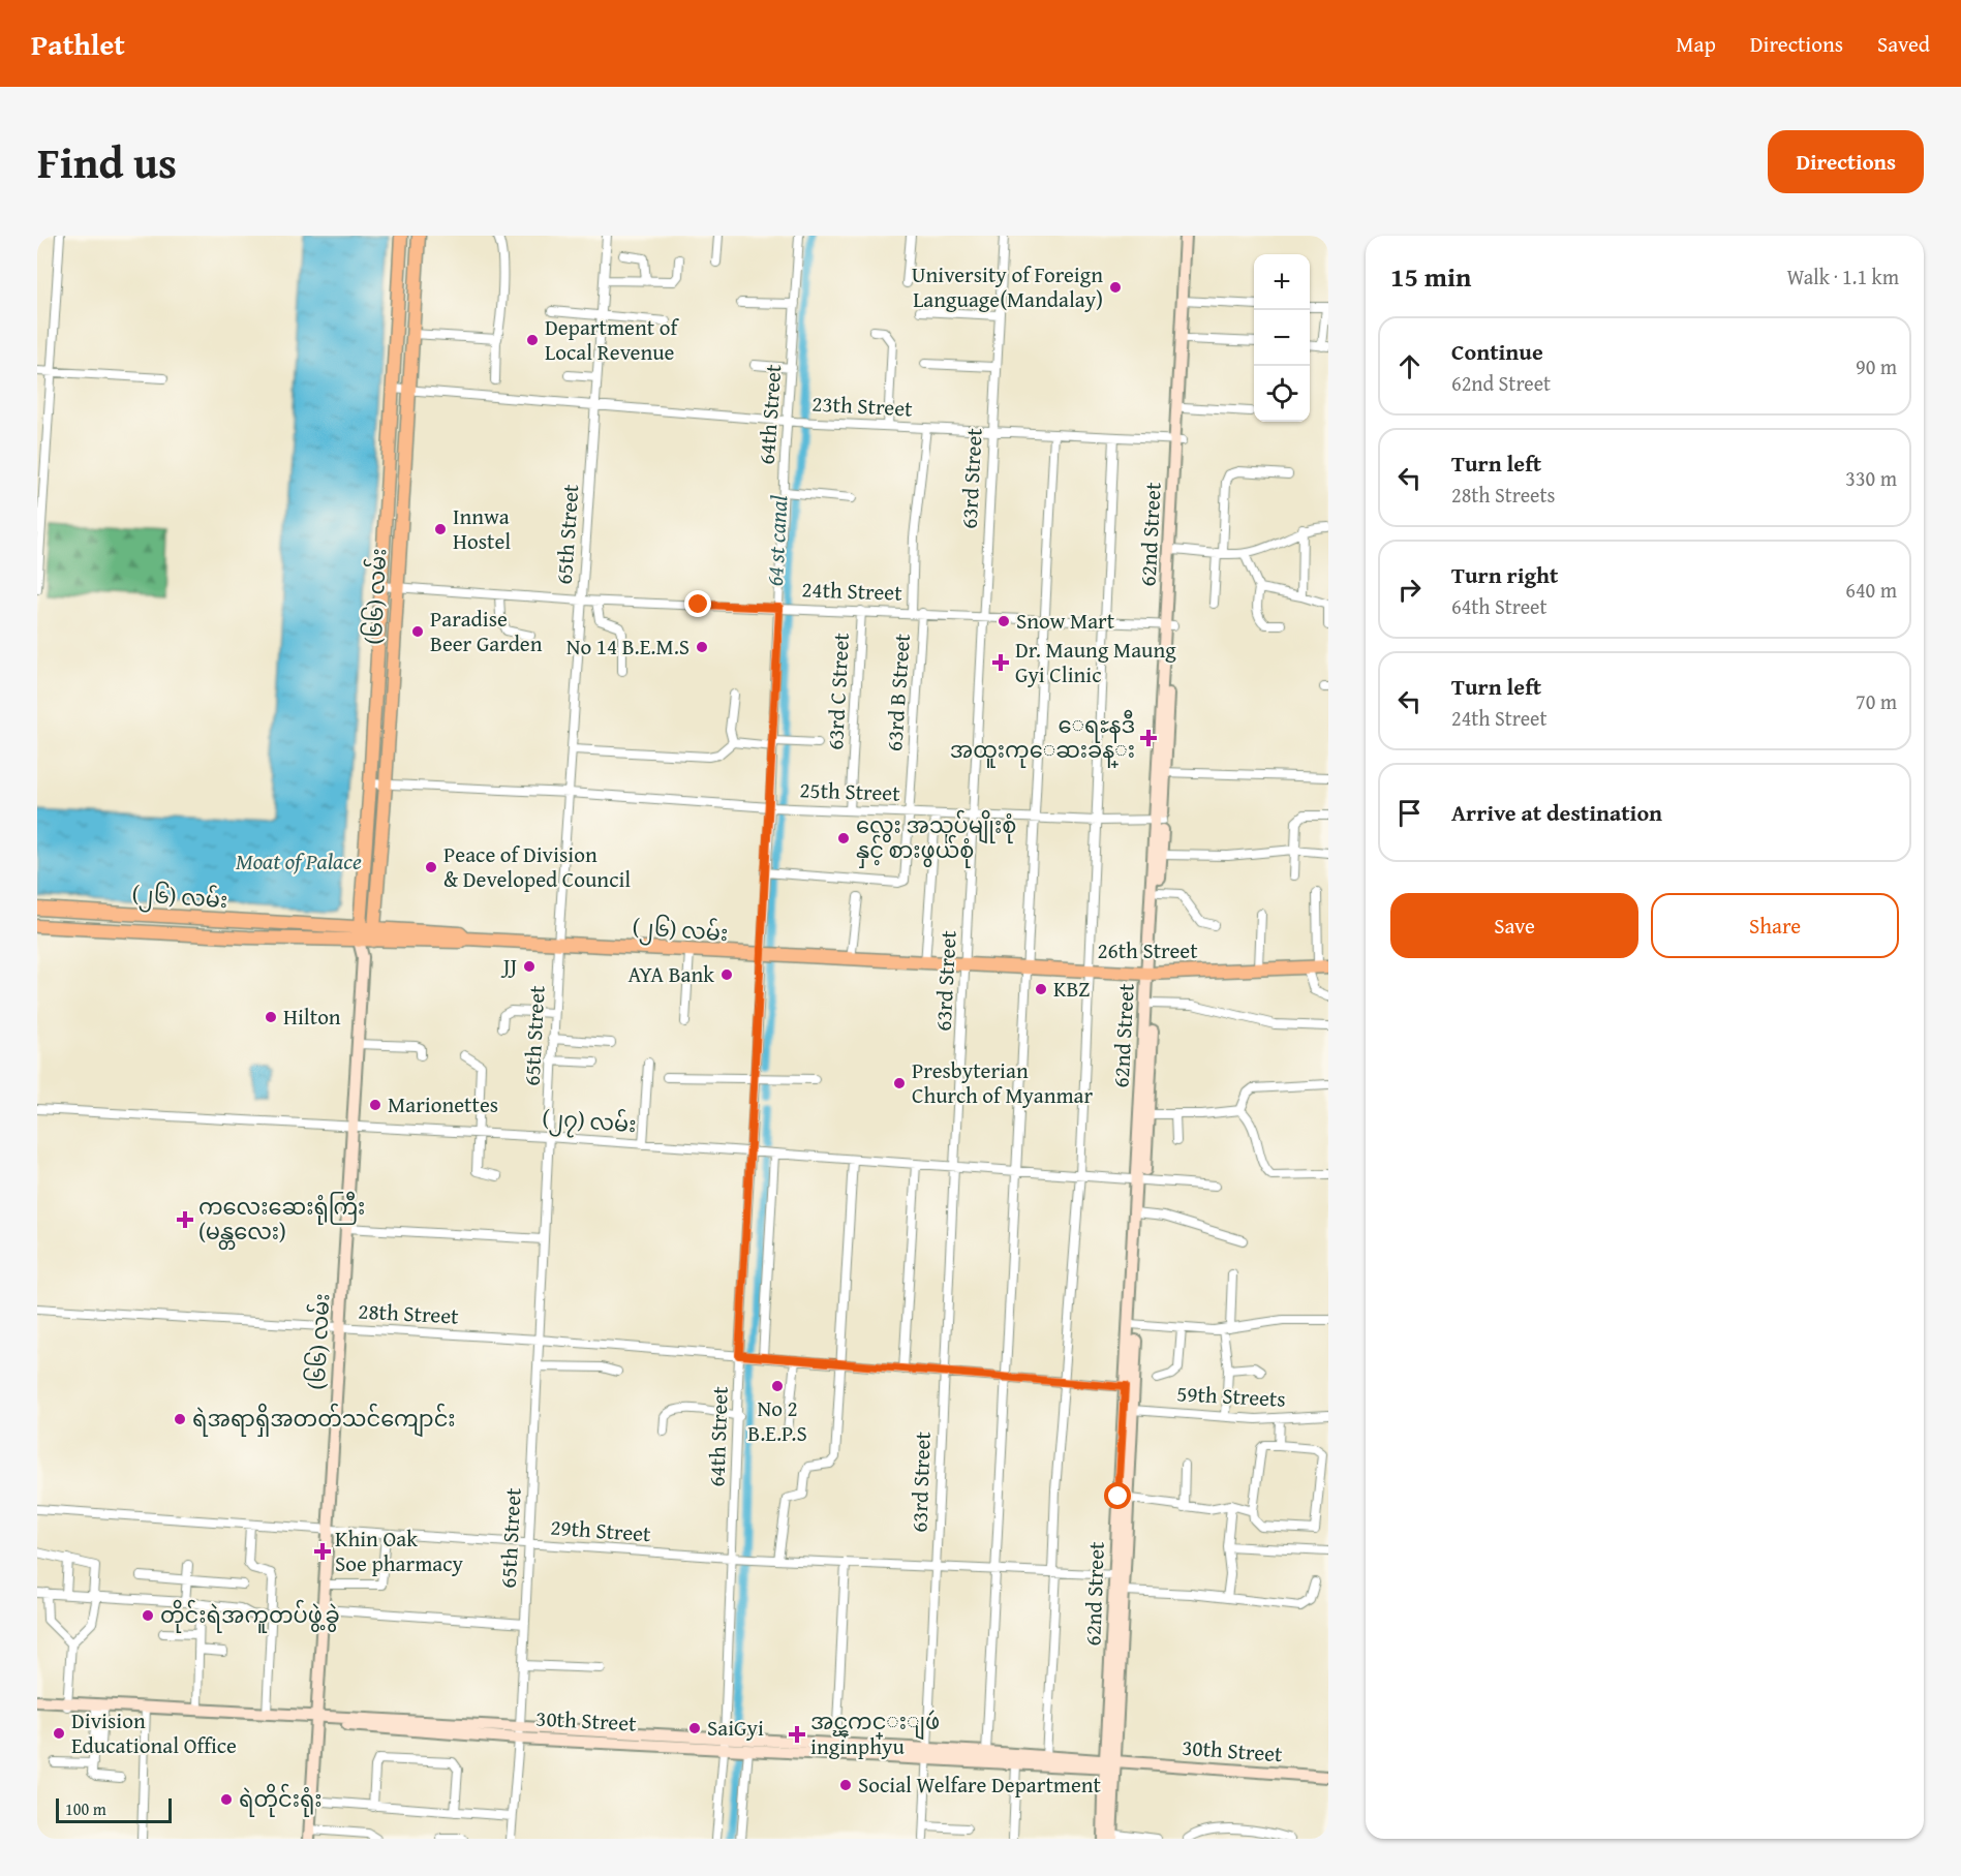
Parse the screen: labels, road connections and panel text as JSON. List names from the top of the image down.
{
  "streets": {
    "main road": [
      "62nd Street",
      "(၆၆) လမ်း",
      "(၂၆) လမ်း",
      "26th Street",
      "30th Street"
    ],
    "street": [
      "23th Street",
      "64th Street",
      "63rd Street",
      "65th Street",
      "24th Street",
      "63rd C Street",
      "63rd B Street",
      "25th Street",
      "(၂၇) လမ်း",
      "28th Street",
      "59th Streets",
      "29th Street"
    ]
  },
  "crossings": [
    ["23th Street", "64th Street"],
    ["23th Street", "63rd Street"],
    ["23th Street", "65th Street"],
    ["23th Street", "62nd Street"],
    ["23th Street", "(၆၆) လမ်း"],
    ["23th Street", "63rd B Street"],
    ["64th Street", "24th Street"],
    ["64th Street", "63rd B Street"],
    ["64th Street", "25th Street"],
    ["64th Street", "(၂၆) လမ်း"],
    ["64th Street", "(၂၇) လမ်း"],
    ["64th Street", "28th Street"],
    ["64th Street", "29th Street"],
    ["64th Street", "30th Street"],
    ["63rd Street", "24th Street"],
    ["63rd Street", "25th Street"],
    ["63rd Street", "(၂၆) လမ်း"],
    ["63rd Street", "26th Street"],
    ["63rd Street", "(၂၇) လမ်း"],
    ["63rd Street", "28th Street"],
    ["63rd Street", "29th Street"],
    ["63rd Street", "30th Street"],
    ["65th Street", "24th Street"],
    ["65th Street", "25th Street"],
    ["65th Street", "(၂၆) လမ်း"],
    ["65th Street", "(၂၇) လမ်း"],
    ["65th Street", "28th Street"],
    ["65th Street", "29th Street"],
    ["65th Street", "30th Street"],
    ["62nd Street", "24th Street"],
    ["62nd Street", "25th Street"],
    ["62nd Street", "26th Street"],
    ["62nd Street", "(၂၇) လမ်း"],
    ["62nd Street", "28th Street"],
    ["62nd Street", "59th Streets"],
    ["62nd Street", "29th Street"],
    ["62nd Street", "30th Street"],
    ["24th Street", "(၆၆) လမ်း"],
    ["24th Street", "63rd C Street"],
    ["24th Street", "63rd B Street"],
    ["(၆၆) လမ်း", "25th Street"],
    ["(၆၆) လမ်း", "(၂၆) လမ်း"],
    ["(၆၆) လမ်း", "(၂၇) လမ်း"],
    ["(၆၆) လမ်း", "28th Street"],
    ["(၆၆) လမ်း", "29th Street"],
    ["(၆၆) လမ်း", "30th Street"],
    ["63rd C Street", "25th Street"],
    ["63rd B Street", "25th Street"],
    ["(၂၆) လမ်း", "26th Street"]
  ],
  "water": ["64 st canal", "Moat of Palace"],
  "places": {
    "other": [
      "University of Foreign Language(Mandalay)",
      "Department of Local Revenue",
      "Innwa Hostel",
      "Snow Mart",
      "Paradise Beer Garden",
      "No 14 B.E.M.S",
      "လွေး အသုပ်မျိုးစုံ နှင့် စားဖွယ်စုံ",
      "Peace of Division & Developed Council",
      "JJ",
      "AYA Bank",
      "KBZ",
      "Hilton",
      "Presbyterian Church of Myanmar",
      "Marionettes",
      "No 2 B.E.P.S",
      "ရဲအရာရှိအတတ်သင်ကျောင်း",
      "တိုင်းရဲအကူတပ်ဖွဲ့ခွဲ",
      "SaiGyi",
      "Division Educational Office",
      "Social Welfare Department",
      "ရဲတိုင်းရုံး"
    ],
    "health": [
      "Dr. Maung Maung Gyi Clinic",
      "ေရႊနဒီ အထူးကုေဆးခန္း",
      "ကလေးဆေးရုံကြီး (မန္တလေး)",
      "Khin Oak Soe pharmacy",
      "အင္ၾကင္းျဖဴ inginphyu"
    ]
  },
  "scale_bar": "100 m",
  "page": {
    "header": "Pathlet",
    "nav": ["Map", "Directions", "Saved"],
    "title": "Find us",
    "buttons": [
      "Directions",
      ["Save", "Share"]
    ],
    "heading": ["15 min", "Walk · 1.1 km"],
    "map_buttons": ["+", "−"],
    "list": [
      ["Continue", "62nd Street", "90 m"],
      ["Turn left", "28th Streets", "330 m"],
      ["Turn right", "64th Street", "640 m"],
      ["Turn left", "24th Street", "70 m"],
      "Arrive at destination"
    ],
    "scale": "100 m"
  }
}
